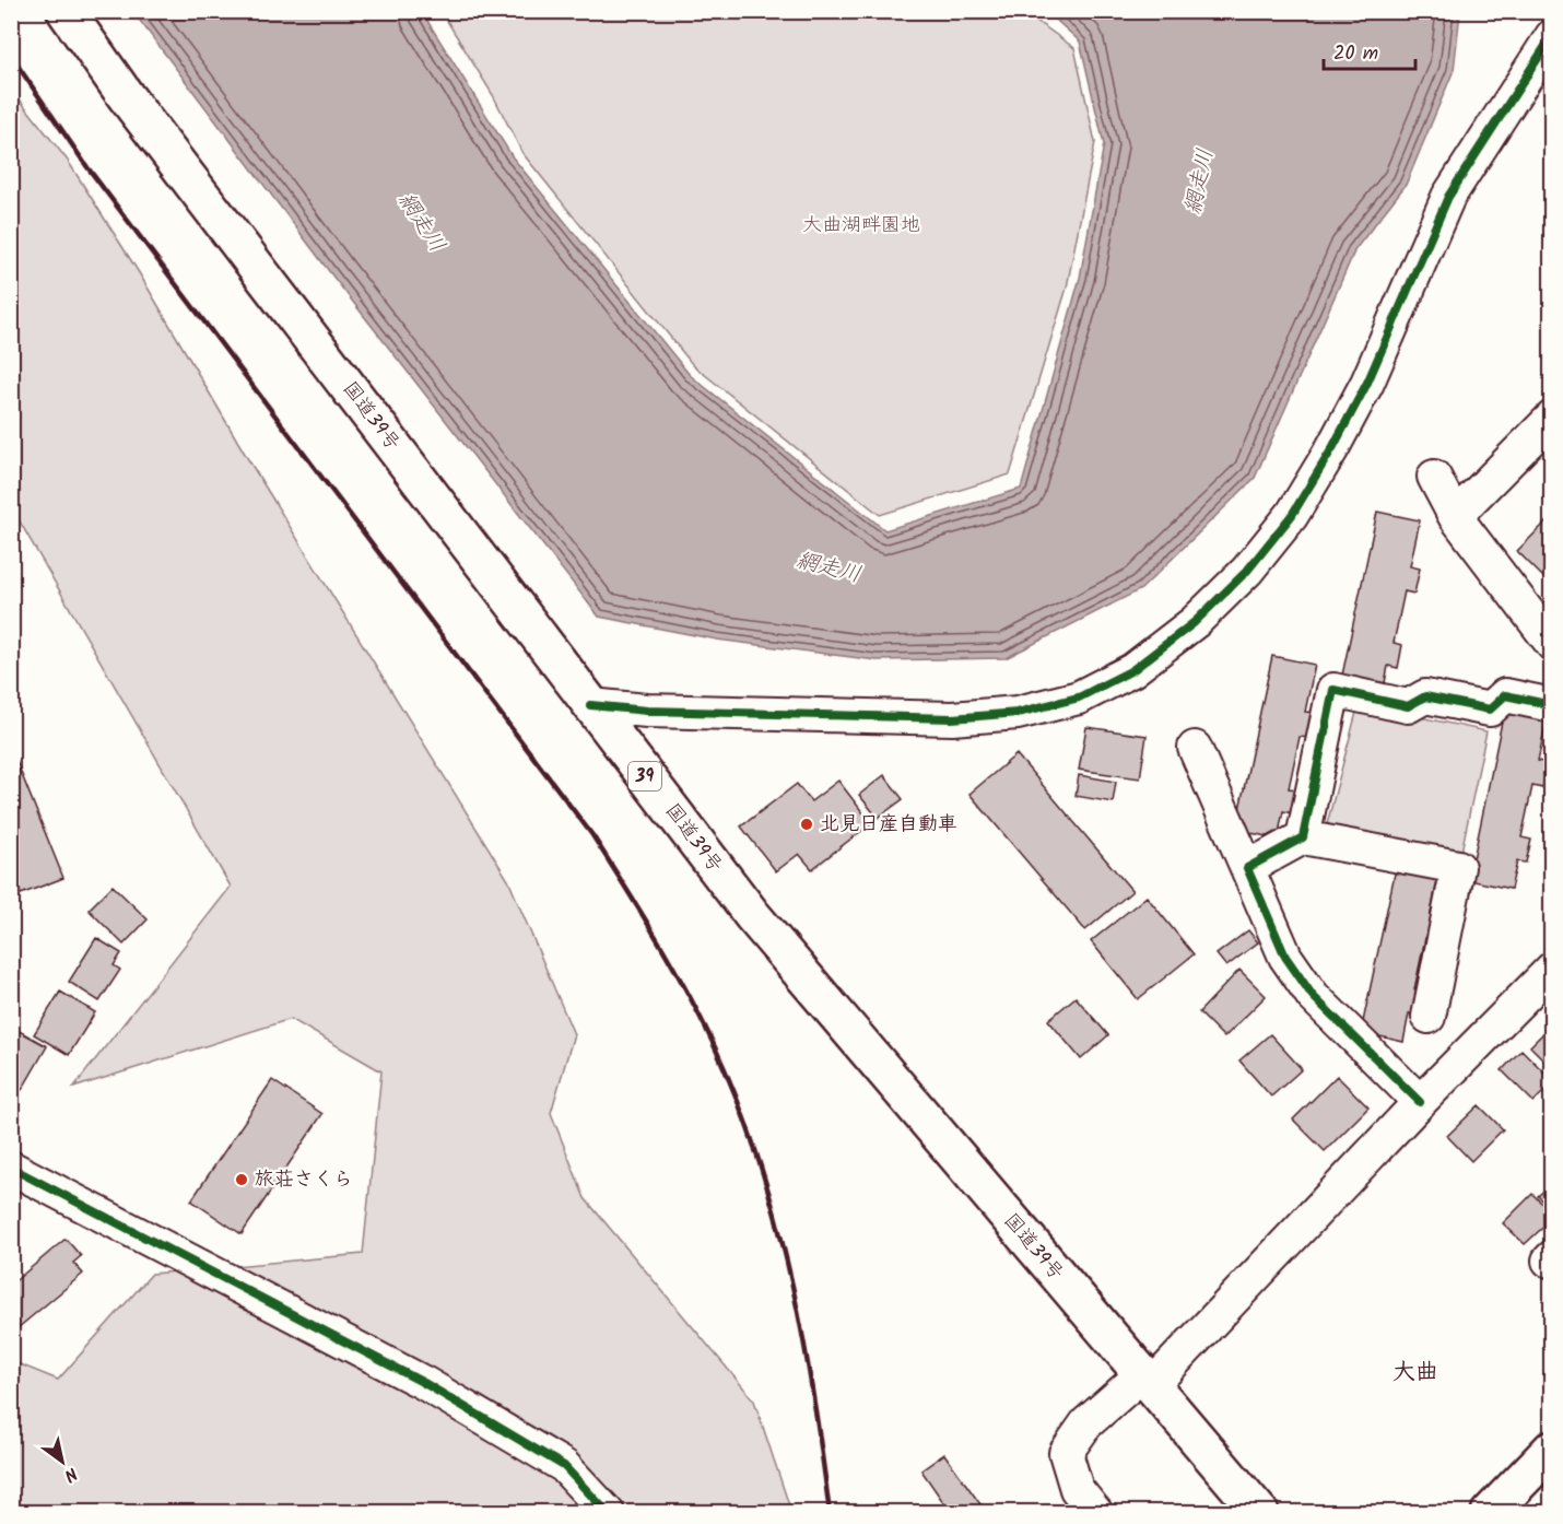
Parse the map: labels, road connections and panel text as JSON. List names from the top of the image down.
{
  "streets": {
    "main road": ["国道39号", "39"]
  },
  "districts": ["大曲"],
  "water": ["網走川"],
  "parks": ["大曲湖畔園地"],
  "places": ["北見日産自動車", "旅荘さくら"],
  "scale_bar": "20 m",
  "north": "bottom right"
}
